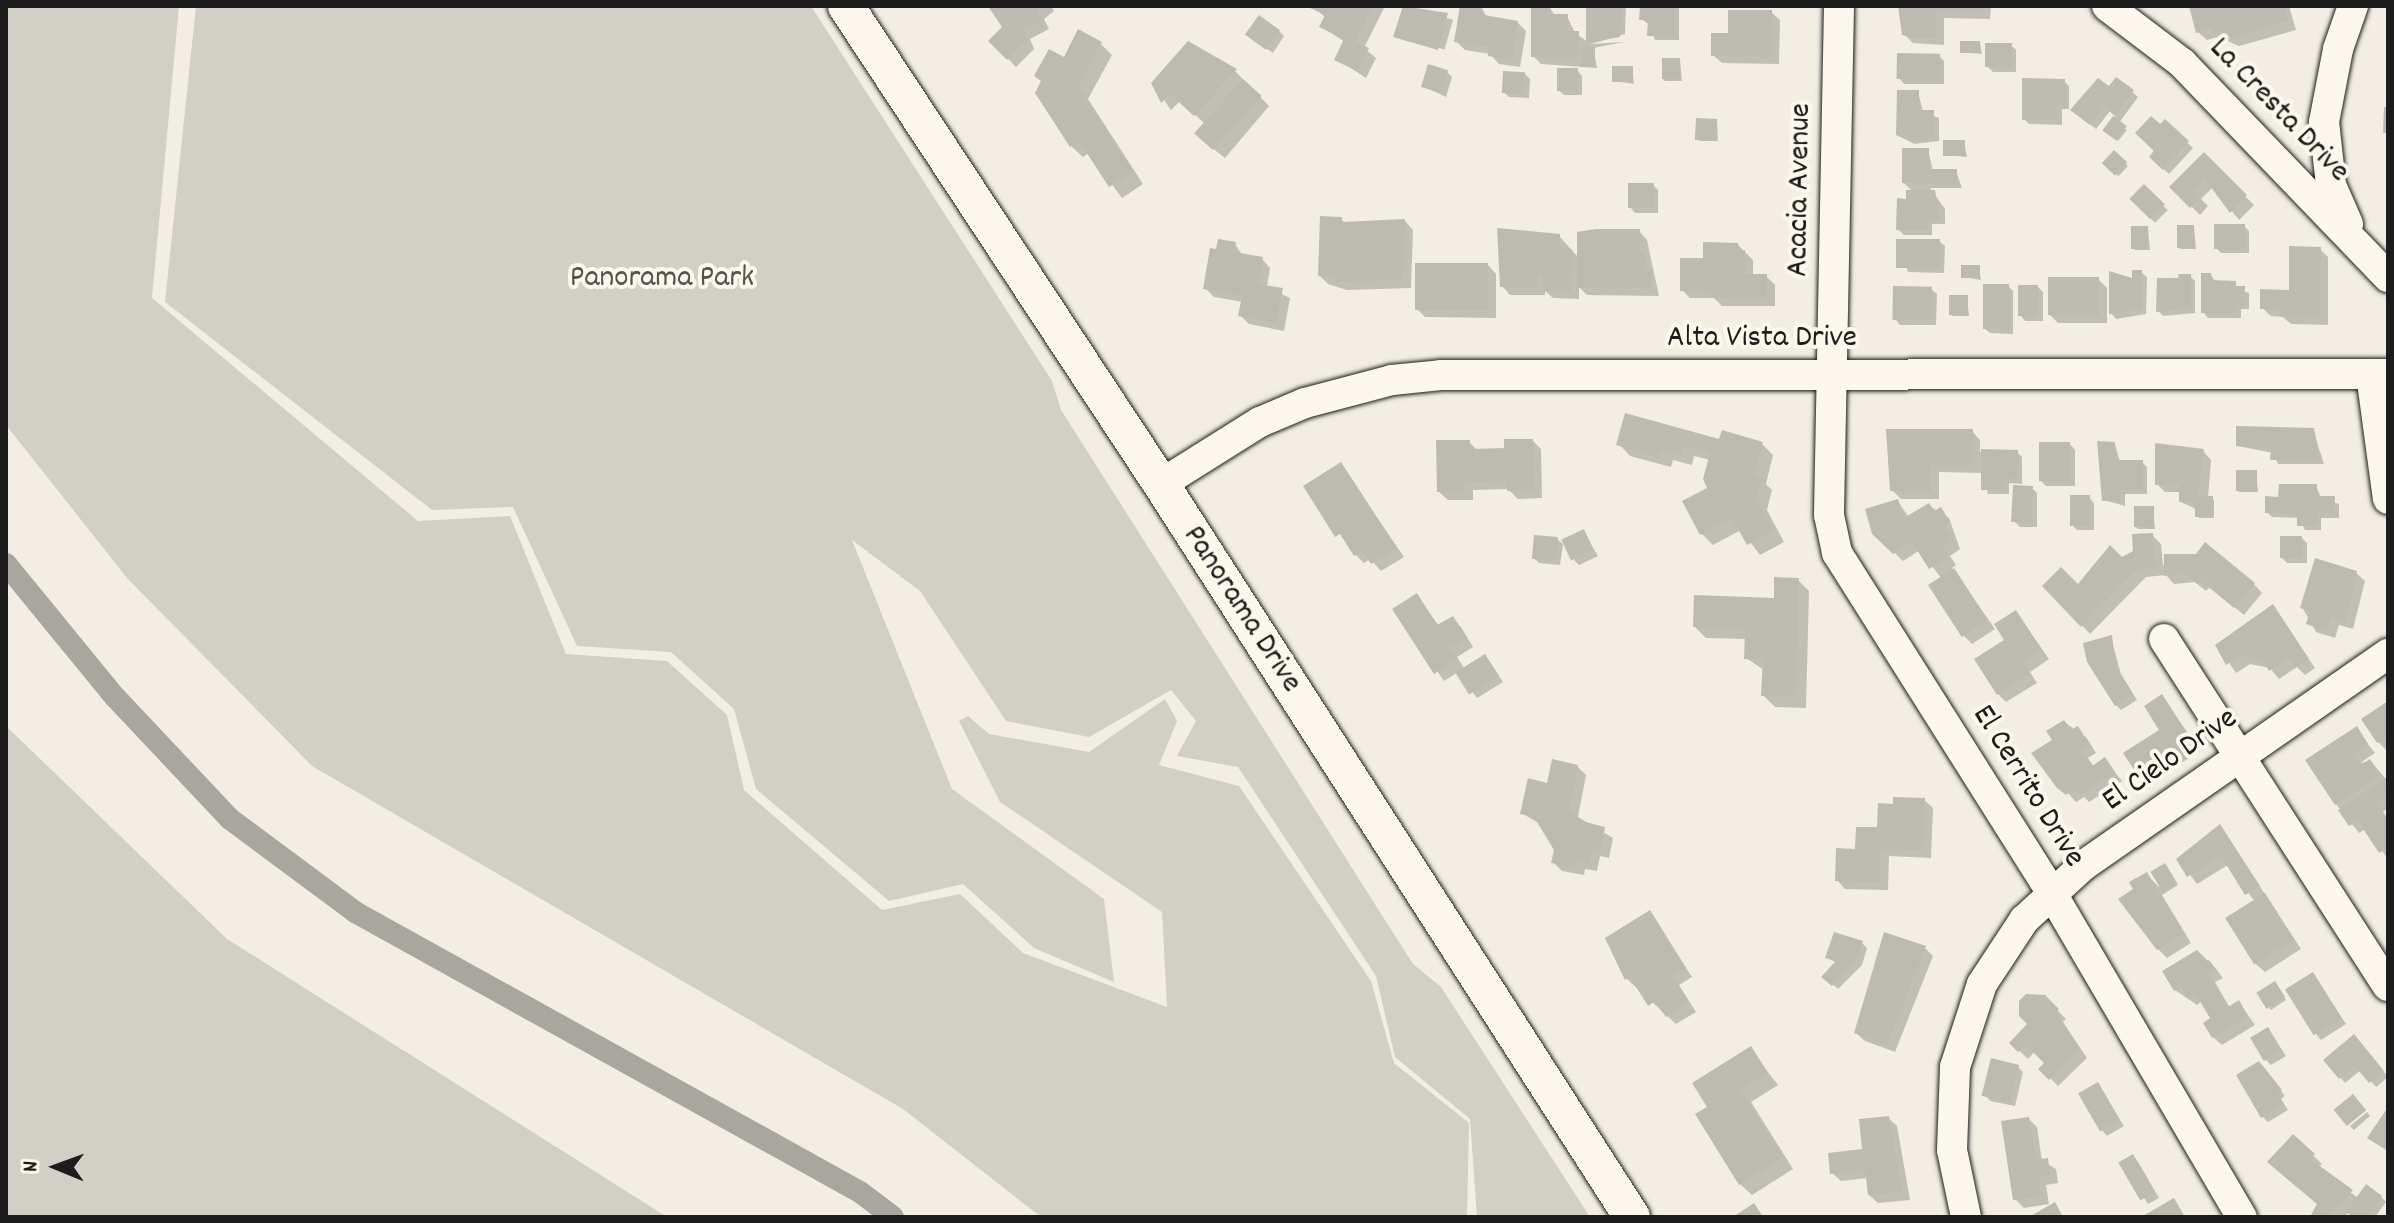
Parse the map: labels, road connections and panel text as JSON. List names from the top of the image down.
{
  "streets": {
    "main road": ["Panorama Drive"],
    "street": [
      "La Cresta Drive",
      "Acacia Avenue",
      "Alta Vista Drive",
      "El Cielo Drive",
      "El Cerrito Drive"
    ]
  },
  "crossings": [
    ["Acacia Avenue", "Alta Vista Drive"],
    ["Acacia Avenue", "El Cerrito Drive"],
    ["Alta Vista Drive", "Panorama Drive"],
    ["Alta Vista Drive", "El Cerrito Drive"],
    ["El Cielo Drive", "El Cerrito Drive"]
  ],
  "parks": ["Panorama Park"],
  "north": "left"
}
